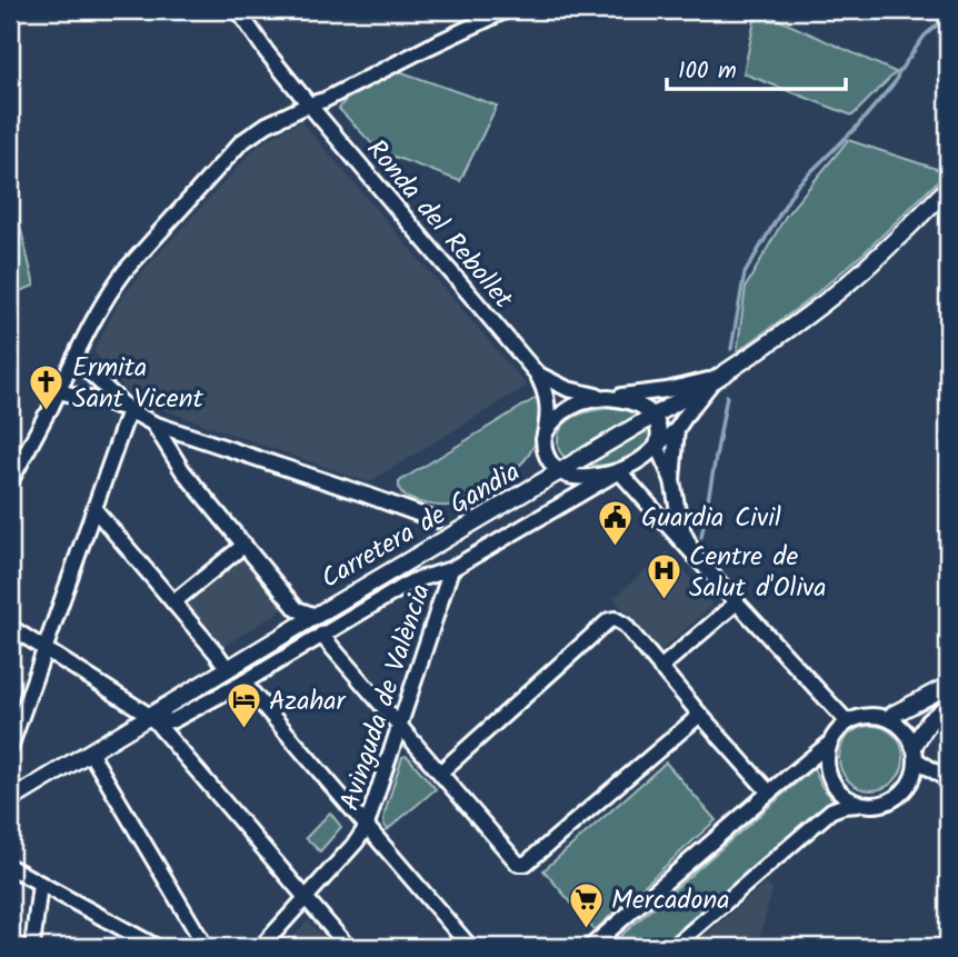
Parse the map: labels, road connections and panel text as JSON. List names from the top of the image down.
{
  "streets": {
    "main road": ["Carretera de Gandia"],
    "street": ["Ronda del Rebollet", "Avinguda de València"]
  },
  "crossings": [
    ["Ronda del Rebollet", "Carretera de Gandia"],
    ["Carretera de Gandia", "Avinguda de València"]
  ],
  "places": {
    "church": ["Ermita Sant Vicent"],
    "public building": ["Guardia Civil"],
    "hospital": ["Centre de Salut d'Oliva"],
    "hotel": ["Azahar"],
    "supermarket": ["Mercadona"]
  },
  "scale_bar": "100 m"
}
